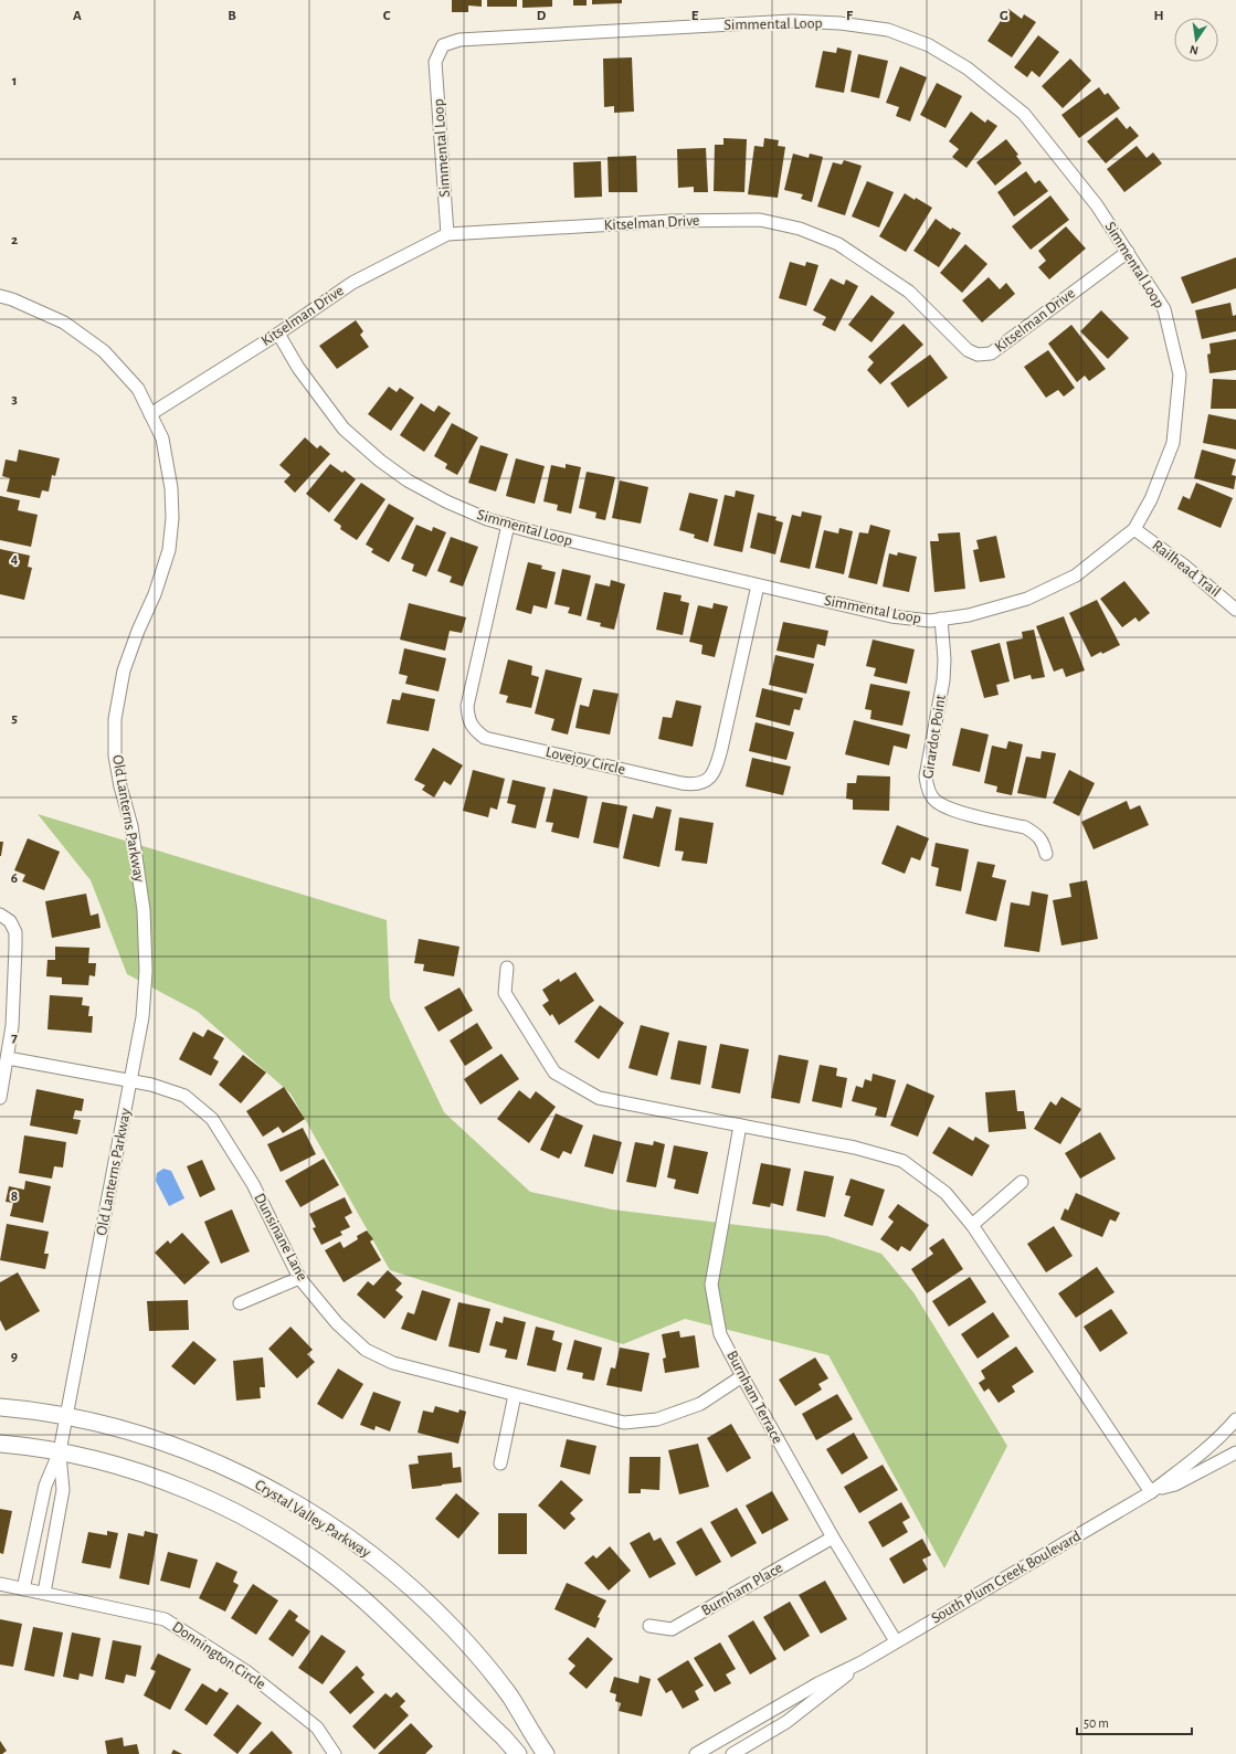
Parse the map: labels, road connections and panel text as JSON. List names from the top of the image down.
{
  "streets": {
    "main road": ["Crystal Valley Parkway"],
    "street": [
      "Simmental Loop",
      "Kitselman Drive",
      "Railhead Trail",
      "Girardot Point",
      "Lovejoy Circle",
      "Old Lanterns Parkway",
      "Dunsinane Lane",
      "Burnham Terrace",
      "South Plum Creek Boulevard",
      "Burnham Place",
      "Donnington Circle"
    ]
  },
  "crossings": [
    ["Simmental Loop", "Kitselman Drive"],
    ["Simmental Loop", "Railhead Trail"],
    ["Simmental Loop", "Girardot Point"],
    ["Simmental Loop", "Lovejoy Circle"],
    ["Kitselman Drive", "Old Lanterns Parkway"],
    ["Old Lanterns Parkway", "Dunsinane Lane"],
    ["Old Lanterns Parkway", "Crystal Valley Parkway"],
    ["Old Lanterns Parkway", "Donnington Circle"],
    ["Dunsinane Lane", "Burnham Terrace"],
    ["Burnham Terrace", "South Plum Creek Boulevard"],
    ["Burnham Terrace", "Burnham Place"]
  ],
  "scale_bar": "50 m",
  "north": "bottom",
  "grid": {
    "columns": [
      "A",
      "B",
      "C",
      "D",
      "E",
      "F",
      "G",
      "H"
    ],
    "rows": [
      "1",
      "2",
      "3",
      "4",
      "5",
      "6",
      "7",
      "8",
      "9"
    ]
  }
}
